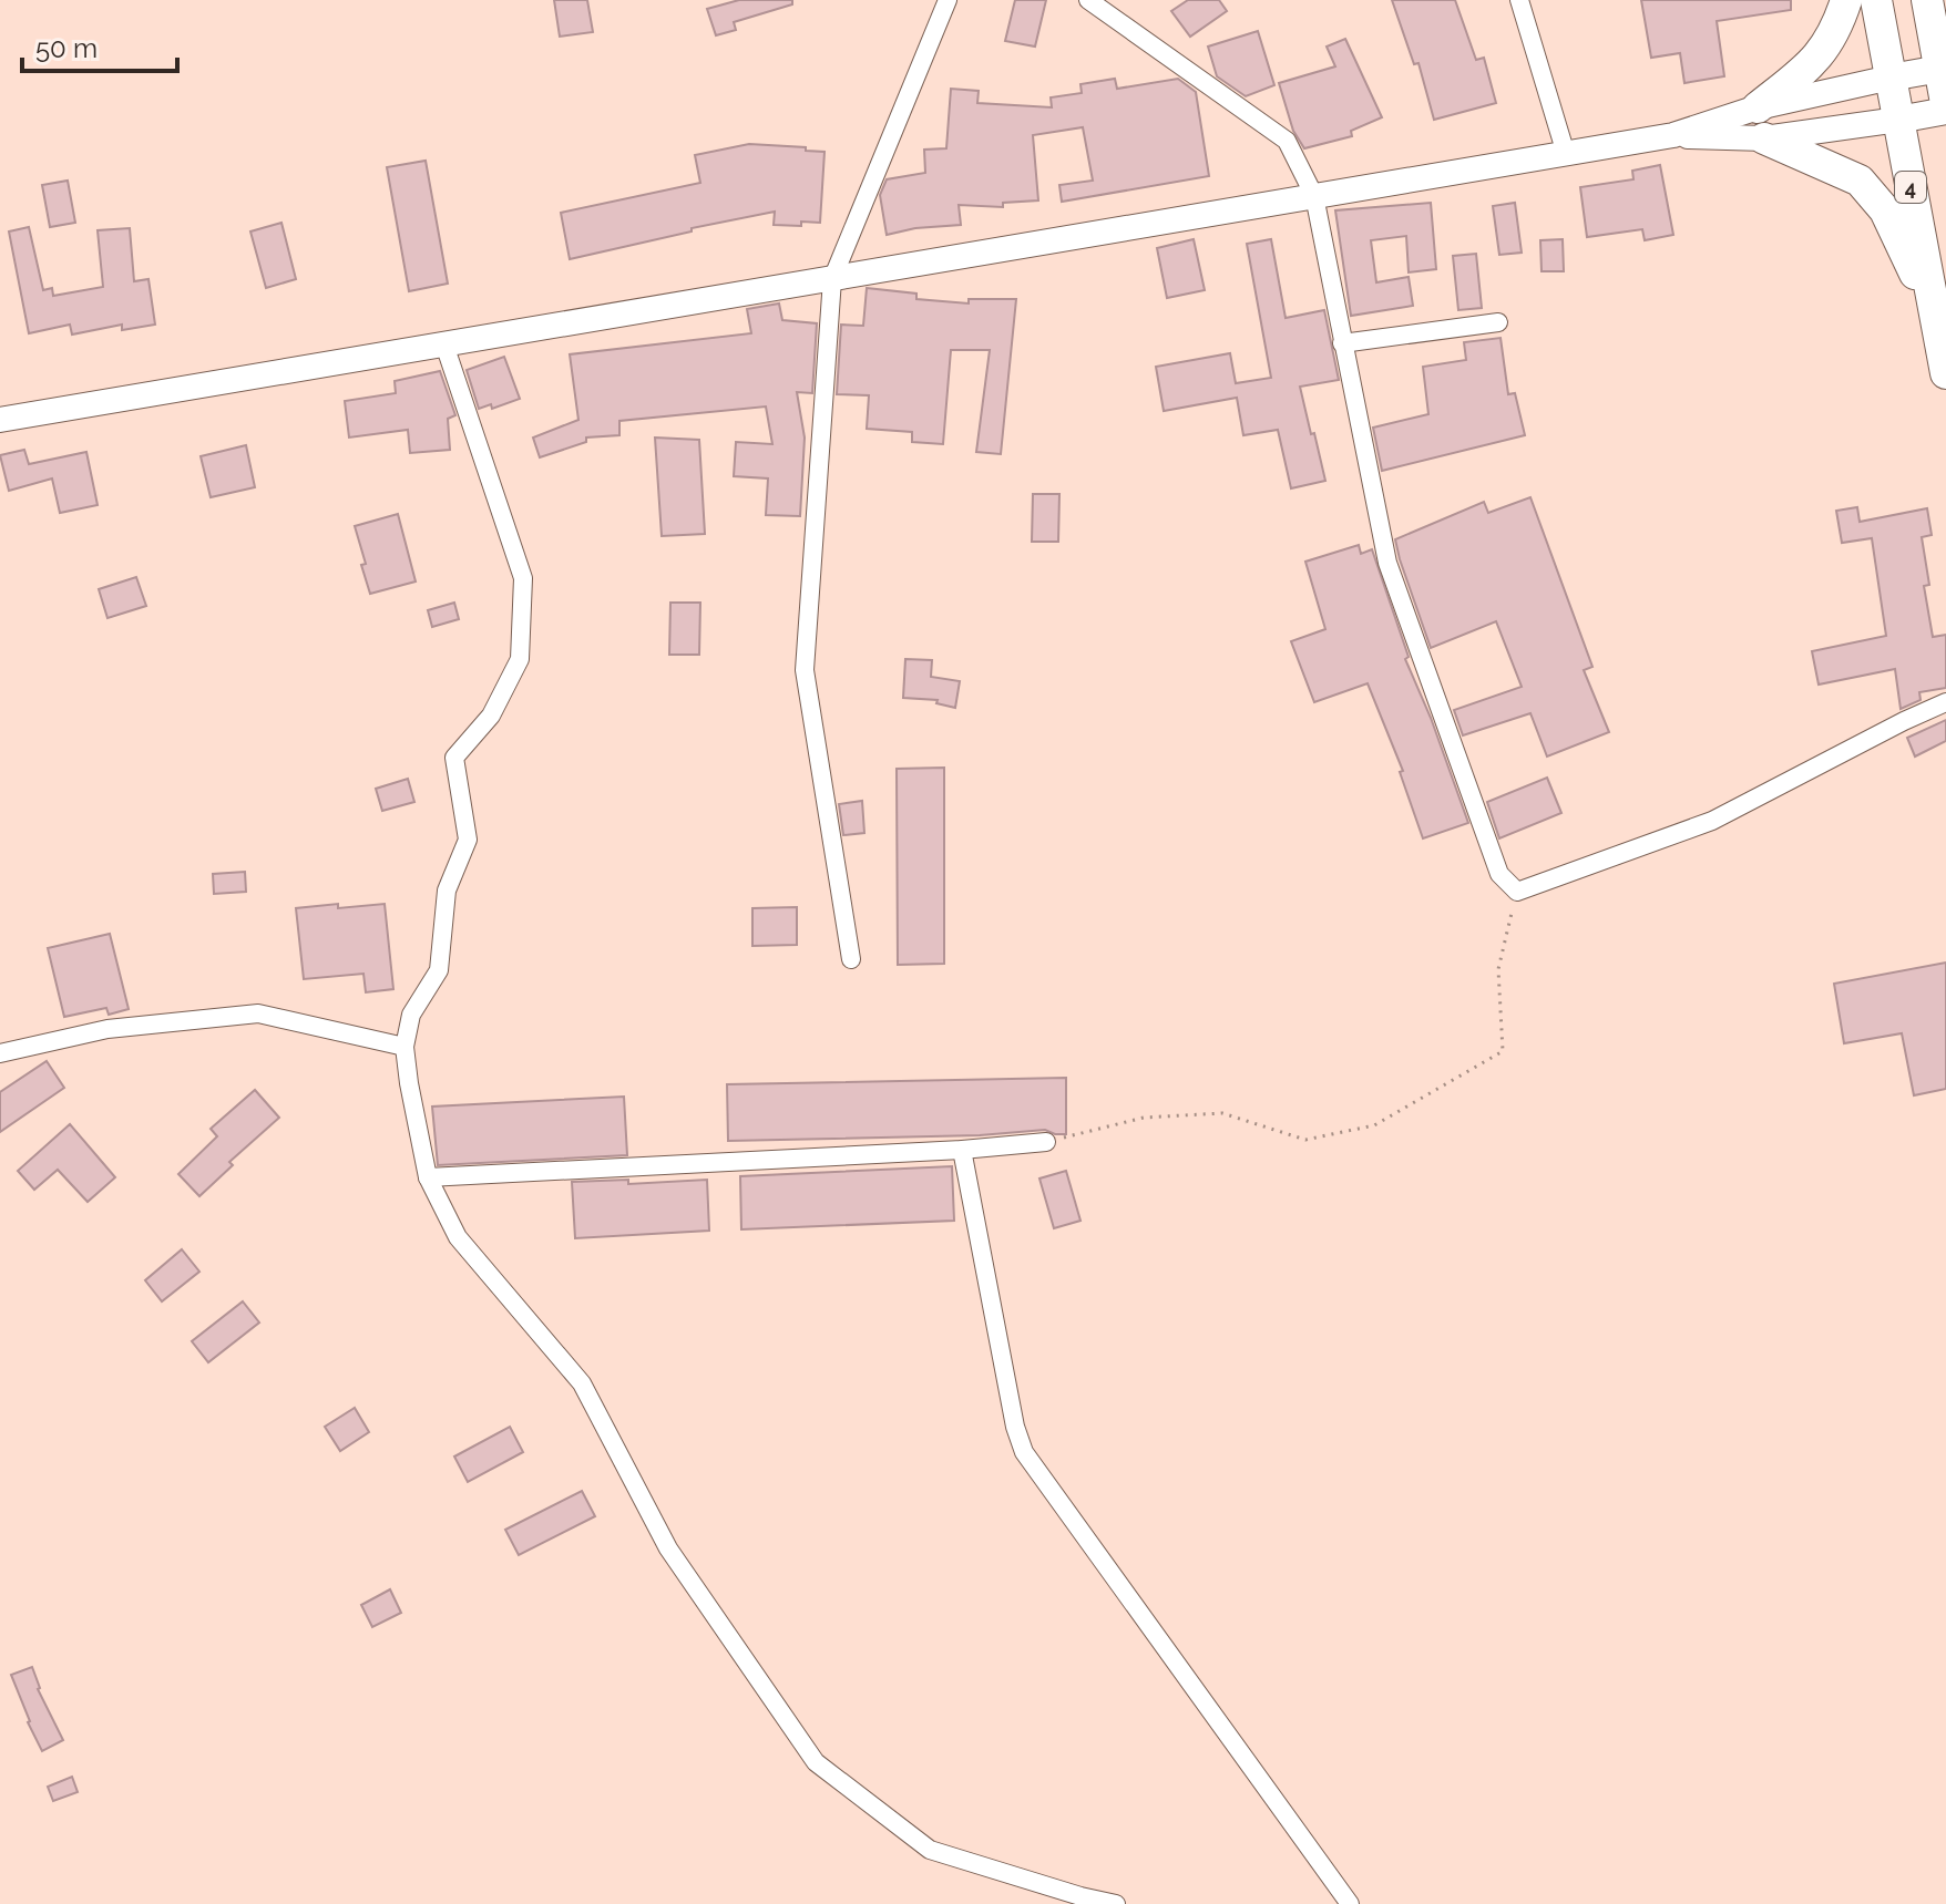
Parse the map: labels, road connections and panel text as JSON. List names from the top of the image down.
{
  "streets": {
    "highway": ["4"]
  },
  "scale_bar": "50 m"
}
